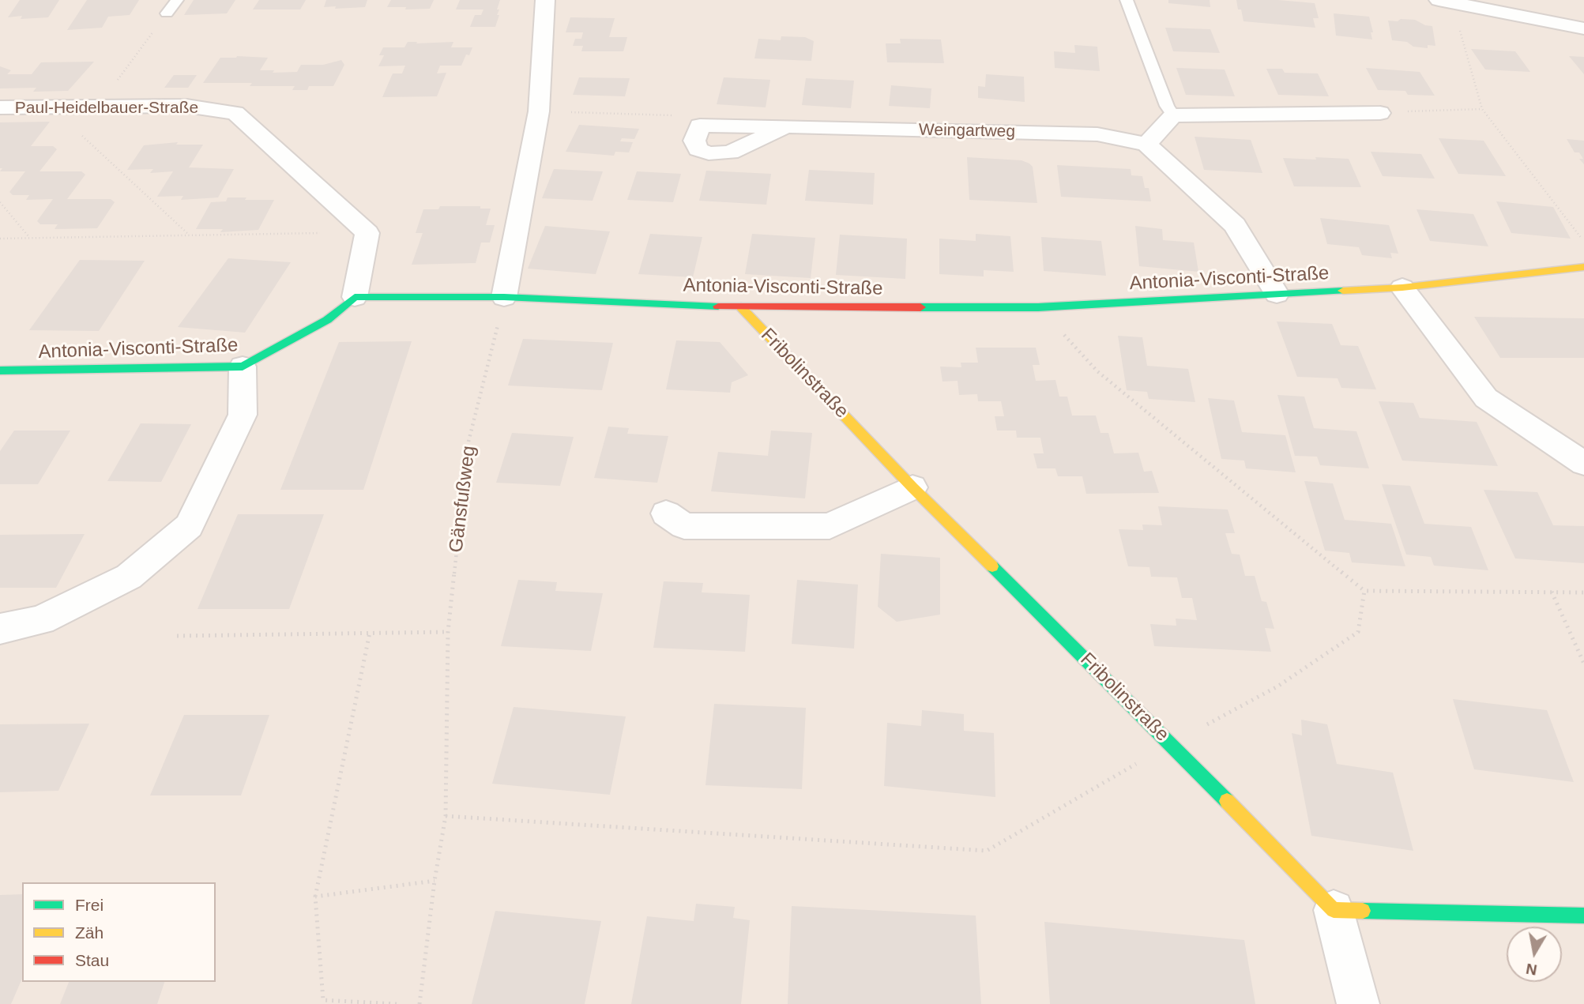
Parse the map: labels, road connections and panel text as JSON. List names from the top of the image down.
{
  "streets": {
    "street": [
      "Paul-Heidelbauer-Straße",
      "Weingartweg",
      "Antonia-Visconti-Straße",
      "Fribolinstraße"
    ],
    "path": ["Gänsfußweg"]
  },
  "crossings": [
    ["Antonia-Visconti-Straße", "Fribolinstraße"],
    ["Antonia-Visconti-Straße", "Gänsfußweg"]
  ],
  "legend": ["Frei", "Zäh", "Stau"],
  "north": "bottom"
}
